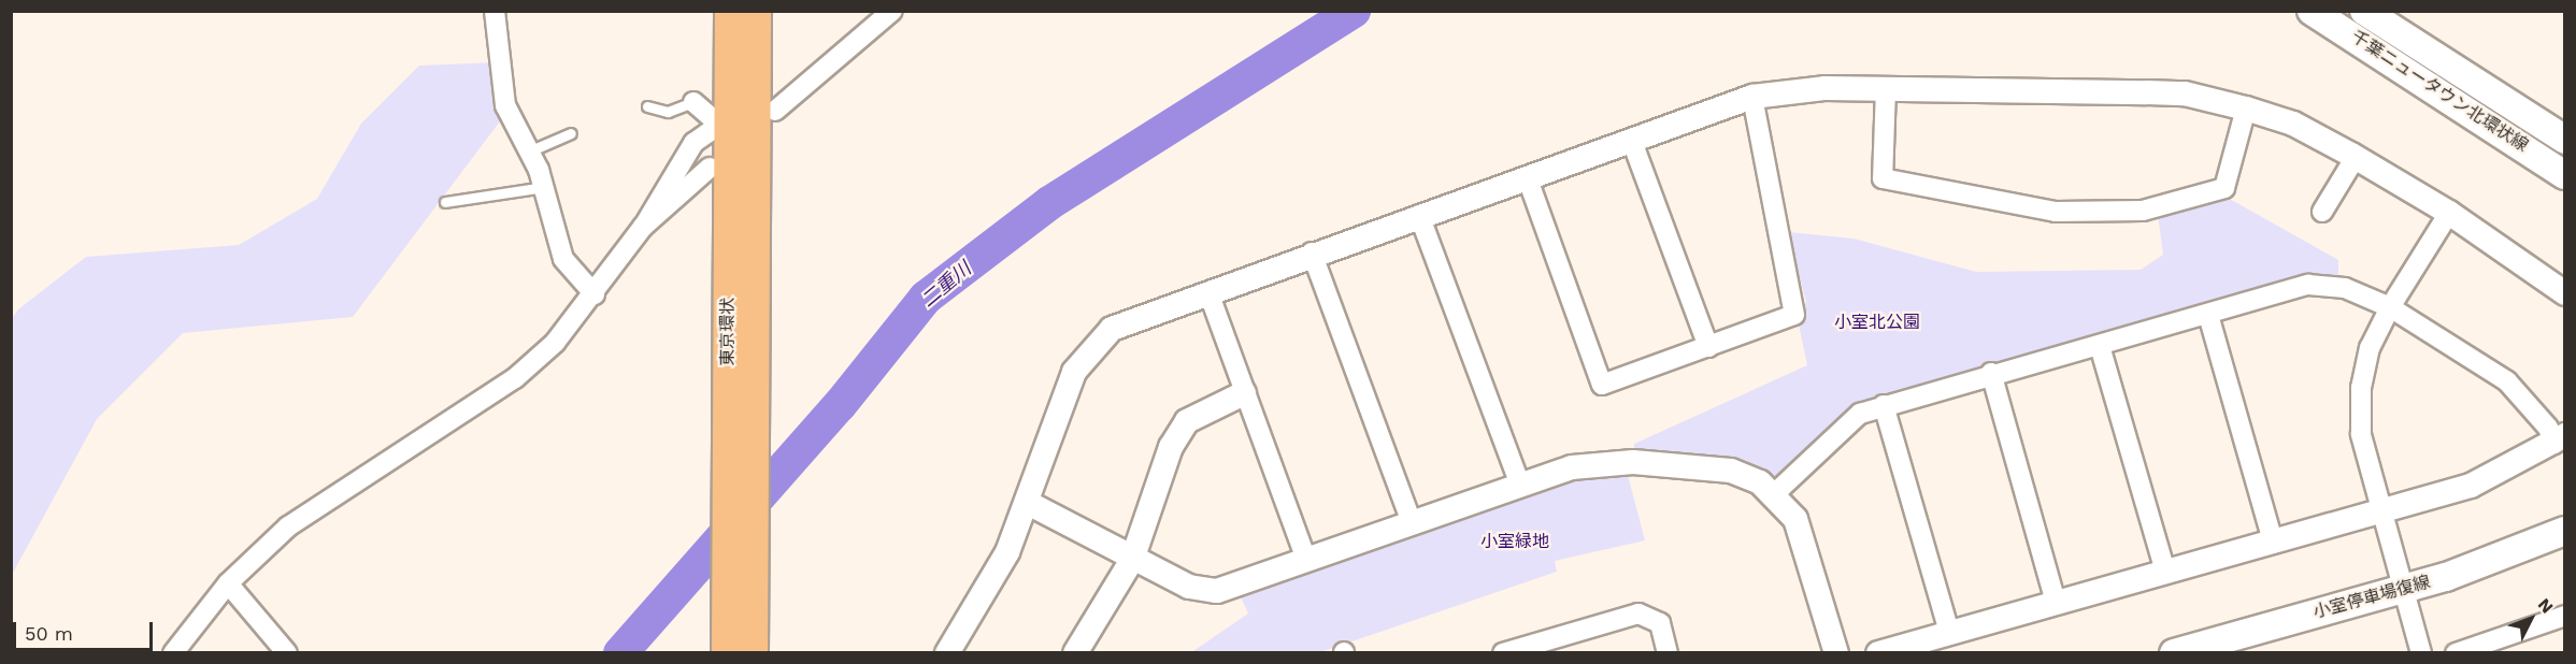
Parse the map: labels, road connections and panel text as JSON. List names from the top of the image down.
{
  "streets": {
    "highway": ["東京環状"],
    "main road": ["千葉ニュータウン北環状線", "小室停車場復線"]
  },
  "water": ["二重川"],
  "parks": ["小室北公園", "小室緑地"],
  "scale_bar": "50 m",
  "north": "top right"
}
